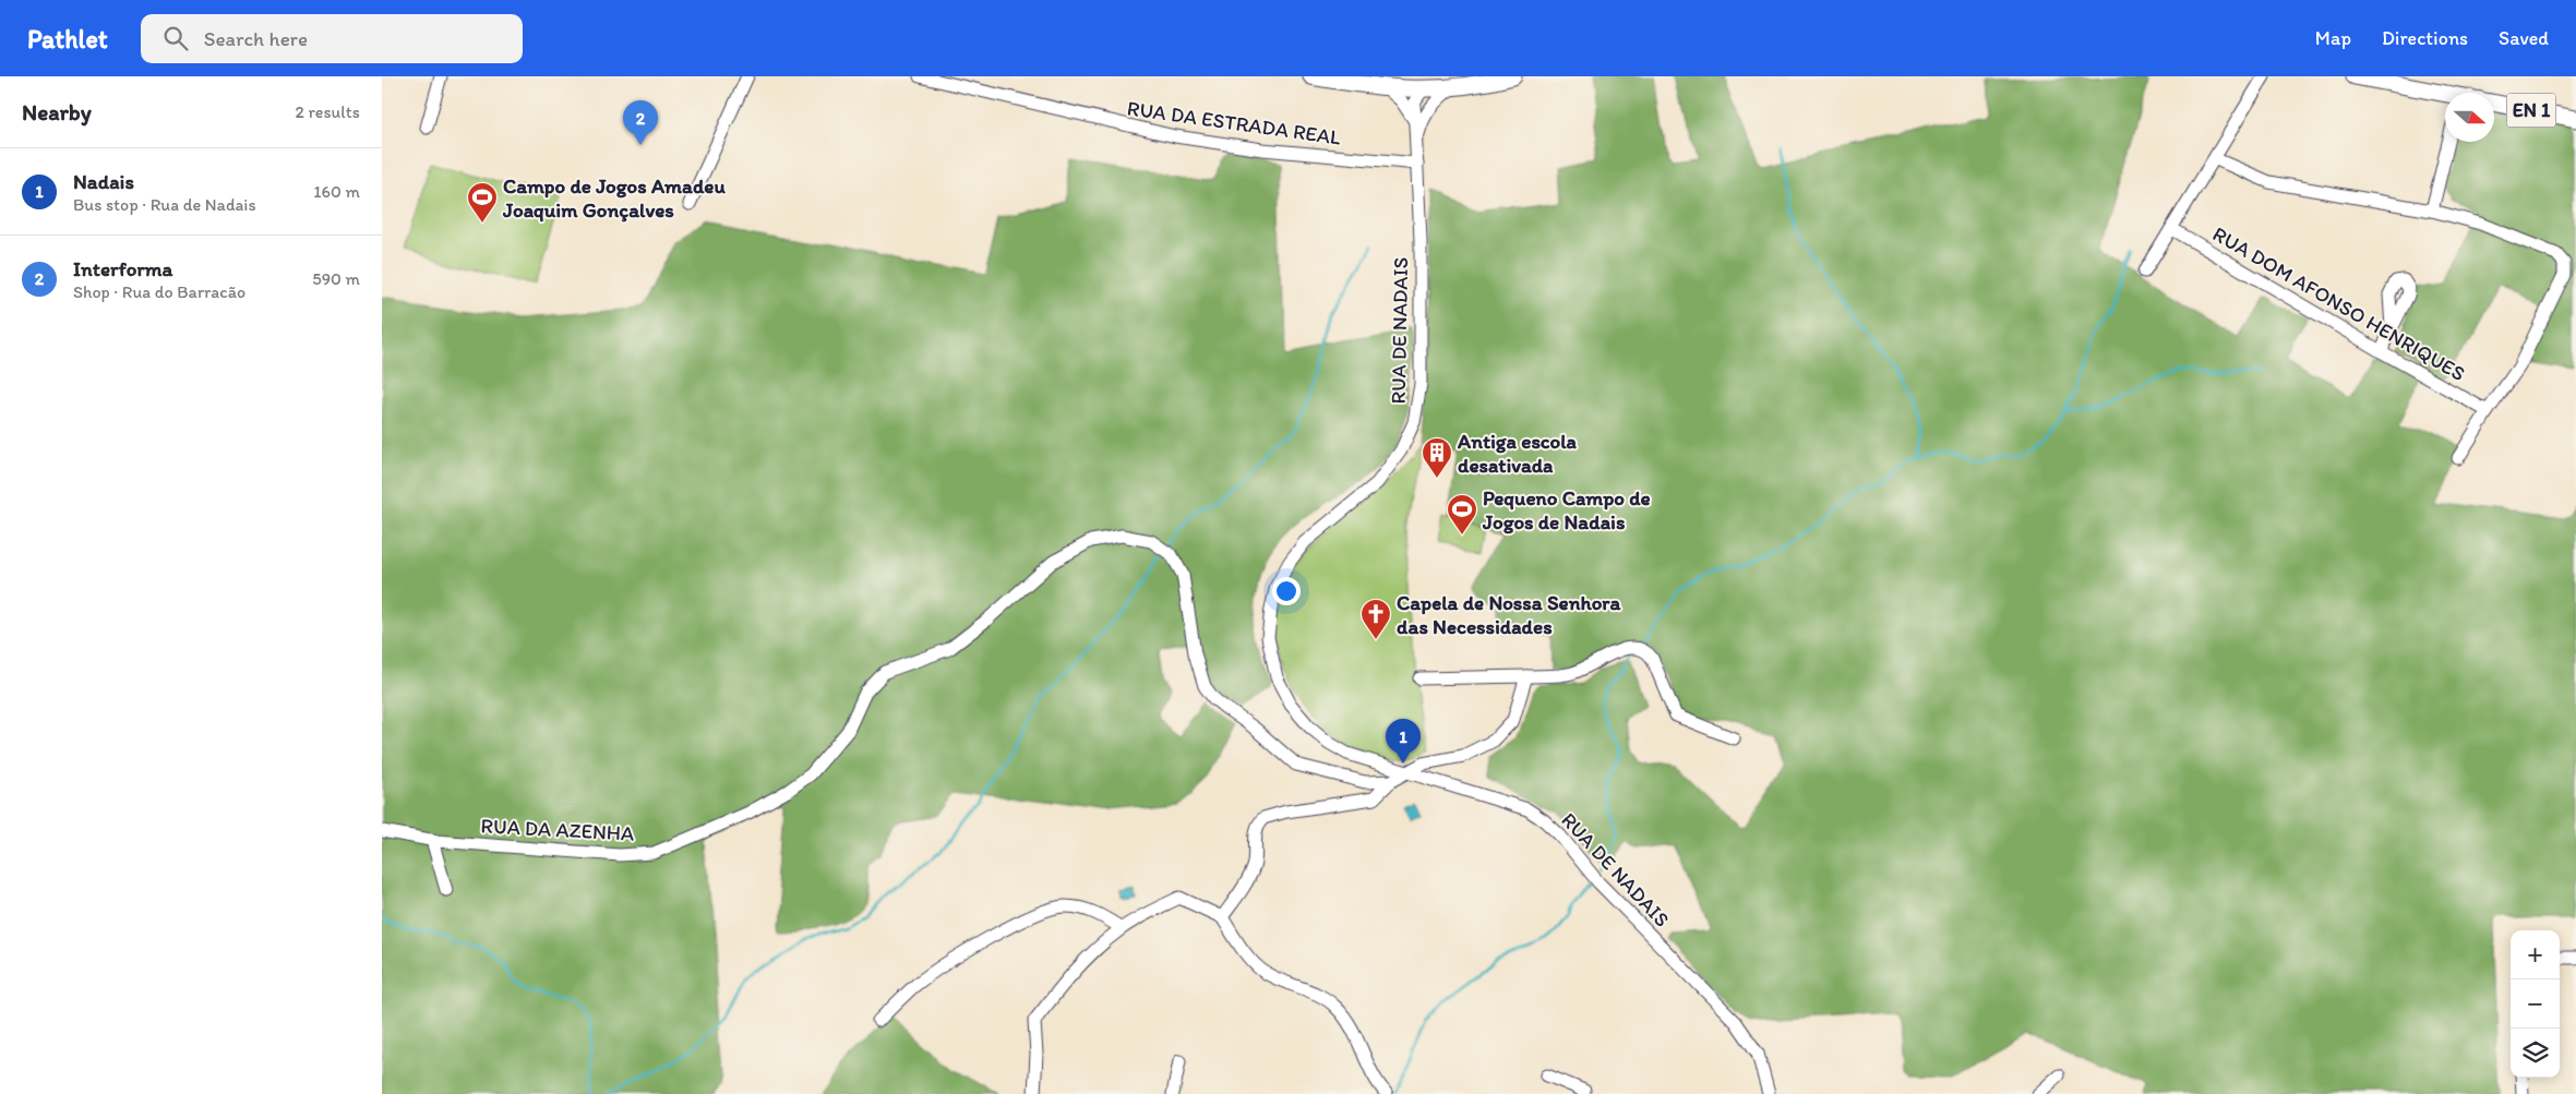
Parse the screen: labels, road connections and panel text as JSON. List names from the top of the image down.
{
  "streets": {
    "main road": ["EN 1"],
    "street": [
      "RUA DA ESTRADA REAL",
      "RUA DOM AFONSO HENRIQUES",
      "RUA DE NADAIS",
      "RUA DA AZENHA"
    ]
  },
  "crossings": [
    ["RUA DA ESTRADA REAL", "RUA DE NADAIS"]
  ],
  "places": {
    "sports": ["Campo de Jogos Amadeu Joaquim Gonçalves", "Pequeno Campo de Jogos de Nadais"],
    "building": ["Antiga escola desativada"],
    "church": ["Capela de Nossa Senhora das Necessidades"]
  },
  "north": "right",
  "page": {
    "header": "Pathlet",
    "search": "Search here",
    "nav": ["Map", "Directions", "Saved"],
    "heading": ["Nearby", "2 results"],
    "pins": ["2", "1"],
    "list": [
      {
        "mark": "1",
        "name": "Nadais",
        "note": "Bus stop · Rua de Nadais",
        "value": "160 m"
      },
      {
        "mark": "2",
        "name": "Interforma",
        "note": "Shop · Rua do Barracão",
        "value": "590 m"
      }
    ],
    "map_buttons": ["+", "−"]
  }
}
